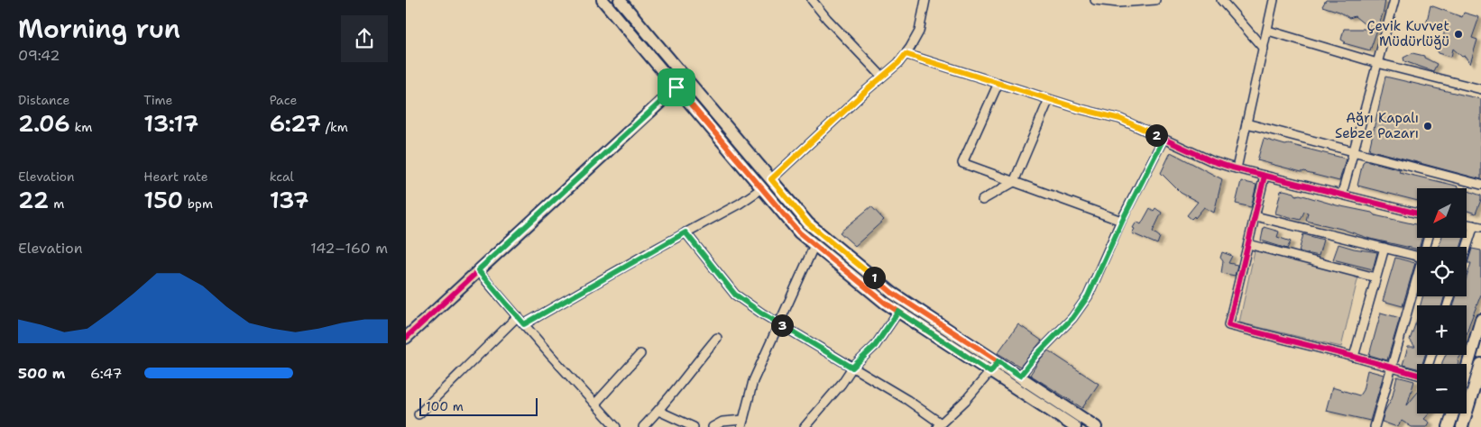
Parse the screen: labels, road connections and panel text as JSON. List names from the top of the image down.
{
  "places": ["Çevik Kuvvet Müdürlüğü", "Ağrı Kapalı Sebze Pazarı"],
  "scale_bar": "100 m",
  "north": "bottom left",
  "page": {
    "heading": ["Morning run", "09:42"],
    "stats": [
      ["Distance", "2.06 km"],
      ["Time", "13:17"],
      ["Pace", "6:27 /km"],
      ["Elevation", "22 m"],
      ["Heart rate", "150 bpm"],
      ["kcal", "137"]
    ],
    "pins": ["2", "1", "3"],
    "map_buttons": ["+", "−"],
    "chart": ["Elevation", "142–160 m"],
    "list": [
      {
        "name": "500 m",
        "note": "6:47"
      }
    ],
    "scale": "100 m"
  }
}
